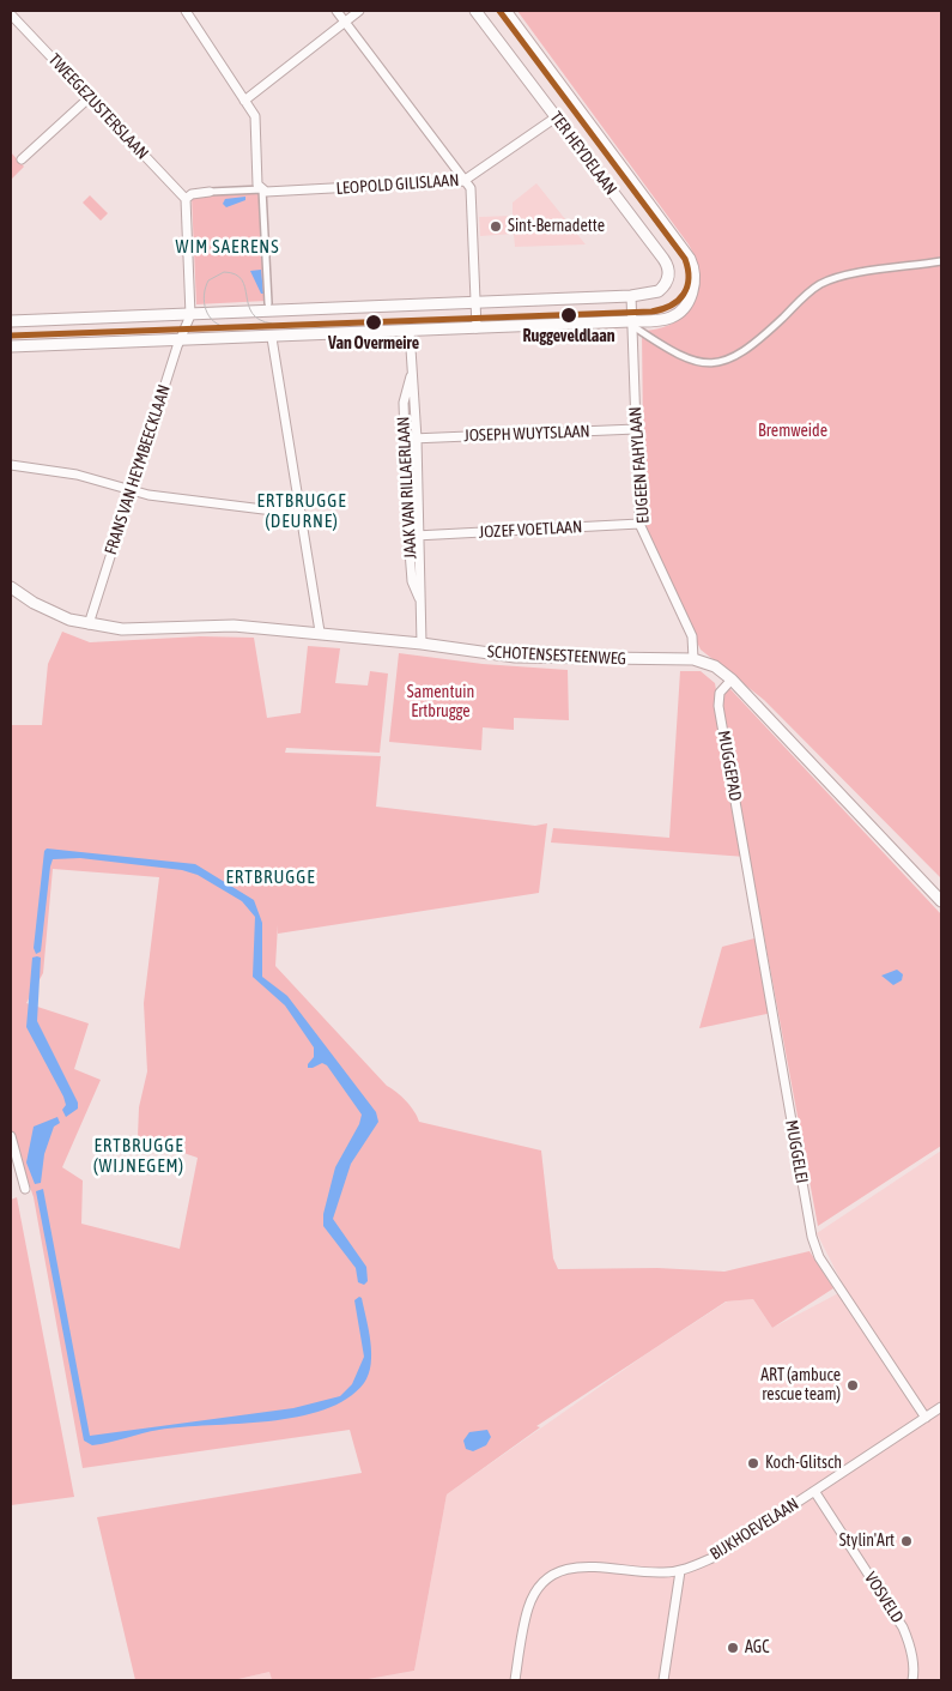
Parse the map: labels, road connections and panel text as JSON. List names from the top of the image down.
{
  "streets": {
    "street": [
      "TWEEGEZUSTERSLAAN",
      "TER HEYDELAAN",
      "LEOPOLD GILISLAAN",
      "JOSEPH WUYTSLAAN",
      "EUGEEN FAHYLAAN",
      "FRANS VAN HEYMBEECKLAAN",
      "JAAK VAN RILLAERLAAN",
      "JOZEF VOETLAAN",
      "SCHOTENSESTEENWEG",
      "MUGGEPAD",
      "MUGGELEI",
      "BIJKHOEVELAAN",
      "VOSVELD"
    ]
  },
  "crossings": [
    ["TER HEYDELAAN", "LEOPOLD GILISLAAN"],
    ["TER HEYDELAAN", "EUGEEN FAHYLAAN"],
    ["JOSEPH WUYTSLAAN", "EUGEEN FAHYLAAN"],
    ["JOSEPH WUYTSLAAN", "JAAK VAN RILLAERLAAN"],
    ["EUGEEN FAHYLAAN", "JOZEF VOETLAAN"],
    ["EUGEEN FAHYLAAN", "SCHOTENSESTEENWEG"],
    ["FRANS VAN HEYMBEECKLAAN", "SCHOTENSESTEENWEG"],
    ["JAAK VAN RILLAERLAAN", "JOZEF VOETLAAN"],
    ["JAAK VAN RILLAERLAAN", "SCHOTENSESTEENWEG"],
    ["SCHOTENSESTEENWEG", "MUGGEPAD"],
    ["MUGGEPAD", "MUGGELEI"],
    ["MUGGELEI", "BIJKHOEVELAAN"],
    ["BIJKHOEVELAAN", "VOSVELD"]
  ],
  "districts": [
    "WIM SAERENS",
    "ERTBRUGGE (DEURNE)",
    "ERTBRUGGE",
    "ERTBRUGGE (WIJNEGEM)"
  ],
  "parks": ["Bremweide", "Samentuin Ertbrugge"],
  "places": [
    "Sint-Bernadette",
    "Ruggeveldlaan",
    "Van Overmeire",
    "ART (ambuce rescue team)",
    "Koch-Glitsch",
    "Stylin'Art",
    "AGC"
  ]
}
